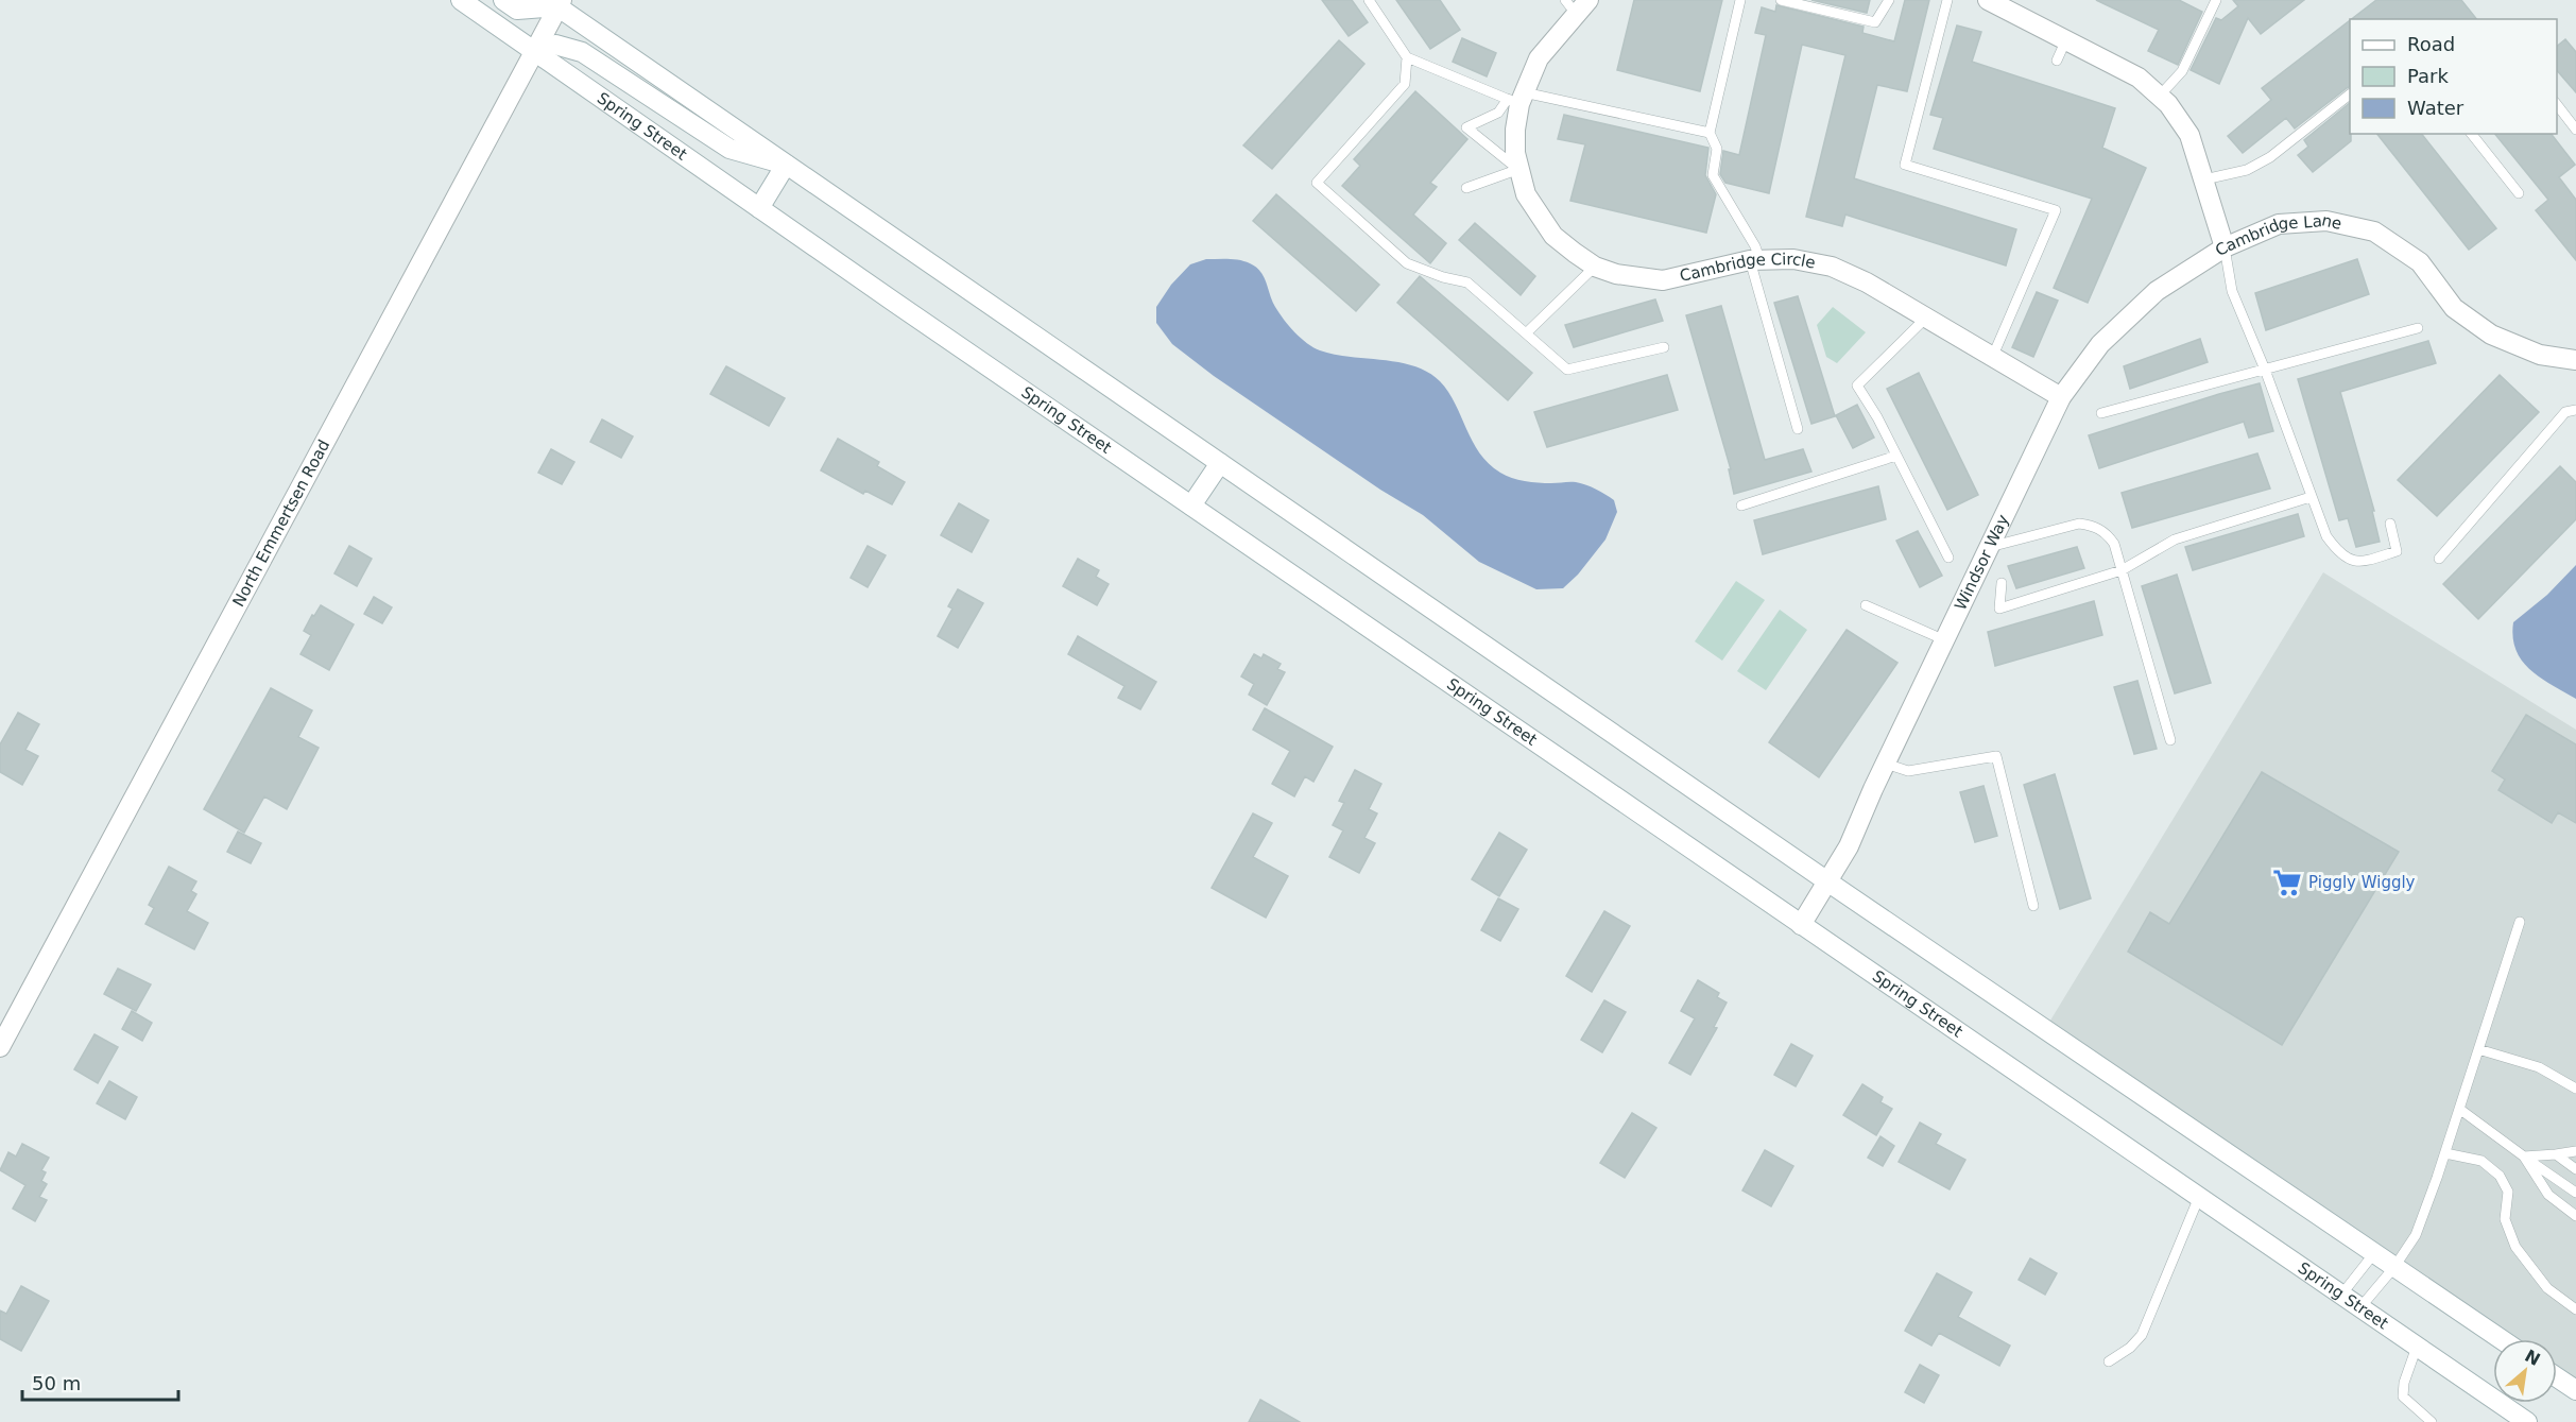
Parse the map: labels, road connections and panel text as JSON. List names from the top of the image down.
{
  "streets": {
    "main road": [
      "Spring Street",
      "Cambridge Lane",
      "Cambridge Circle",
      "North Emmertsen Road",
      "Windsor Way"
    ]
  },
  "crossings": [
    ["Spring Street", "North Emmertsen Road"],
    ["Spring Street", "Windsor Way"],
    ["Cambridge Lane", "Windsor Way"],
    ["Cambridge Circle", "Windsor Way"]
  ],
  "places": {
    "supermarket": ["Piggly Wiggly"]
  },
  "legend": ["Road", "Park", "Water"],
  "scale_bar": "50 m",
  "north": "top right"
}
